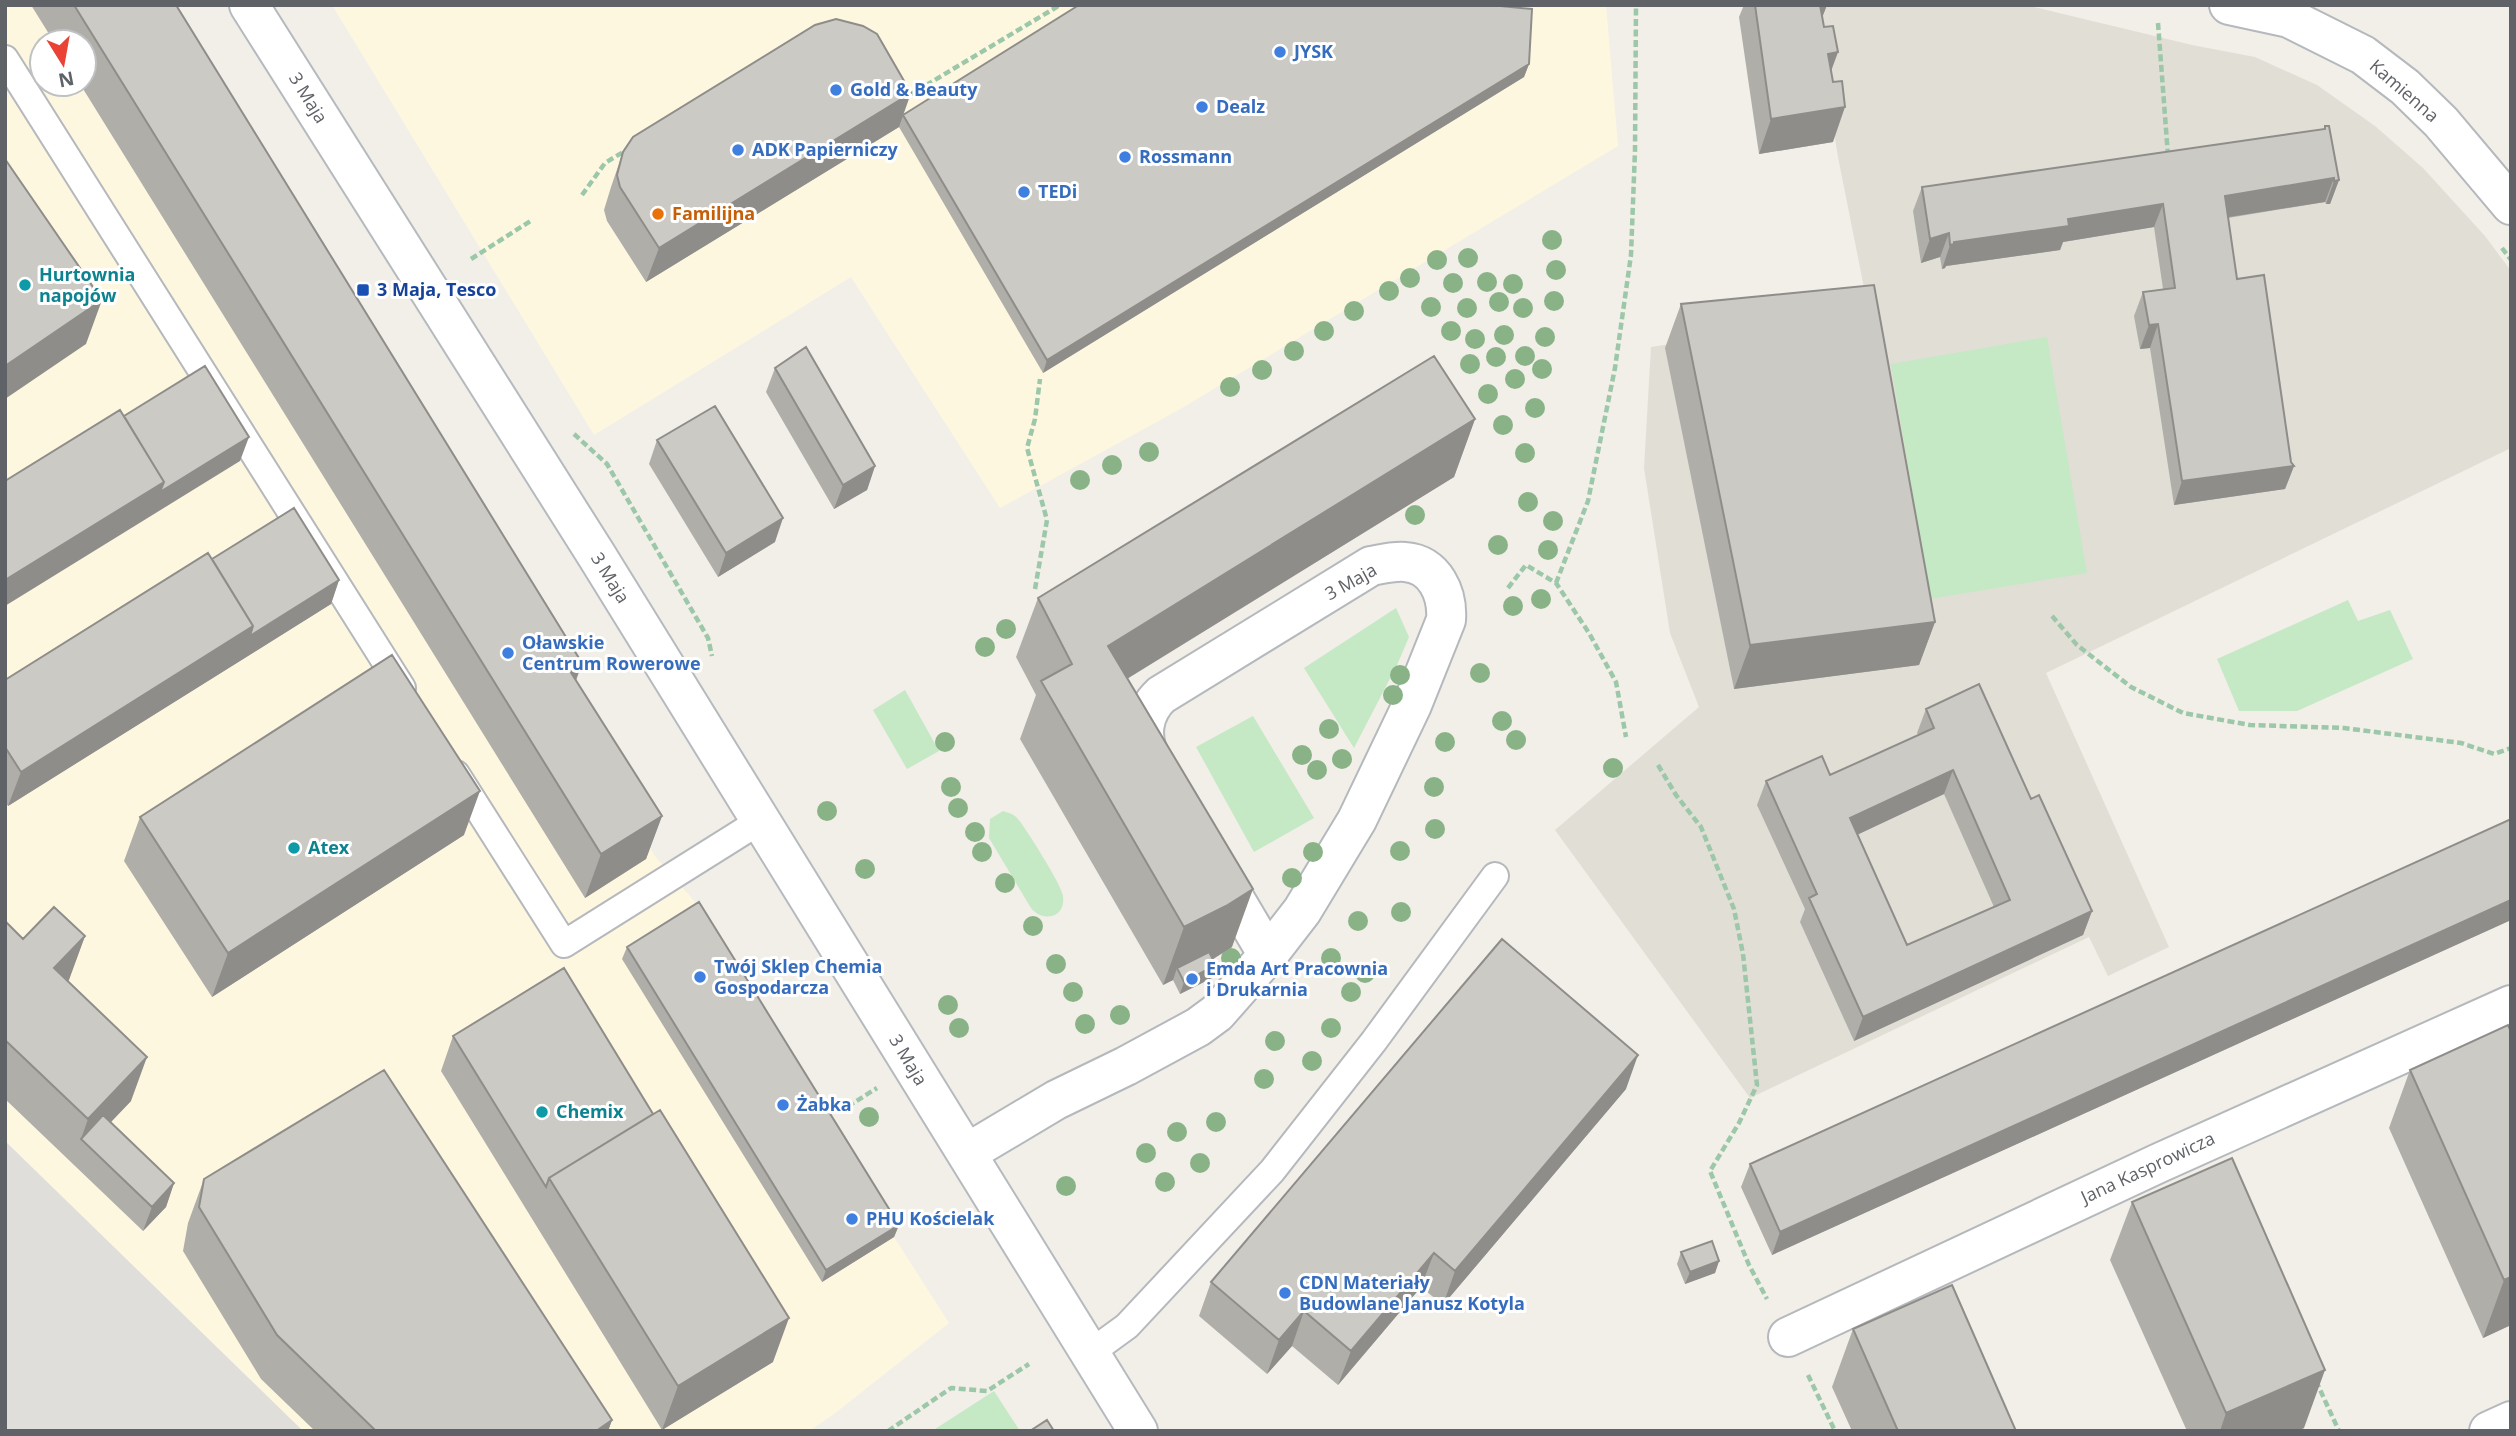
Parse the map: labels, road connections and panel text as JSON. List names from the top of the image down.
{
  "streets": {
    "street": ["Kamienna", "3 Maja", "Jana Kasprowicza"]
  },
  "places": {
    "other": [
      "JYSK",
      "Gold & Beauty",
      "Dealz",
      "ADK Papierniczy",
      "Rossmann",
      "TEDi",
      "Familijna",
      "Hurtownia napojów",
      "Oławskie Centrum Rowerowe",
      "Atex",
      "Twój Sklep Chemia Gospodarcza",
      "Emda Art Pracownia i Drukarnia",
      "Żabka",
      "Chemix",
      "PHU Kościelak",
      "CDN Materiały Budowlane Janusz Kotyla"
    ],
    "transit": ["3 Maja, Tesco"]
  },
  "north": "bottom"
}
